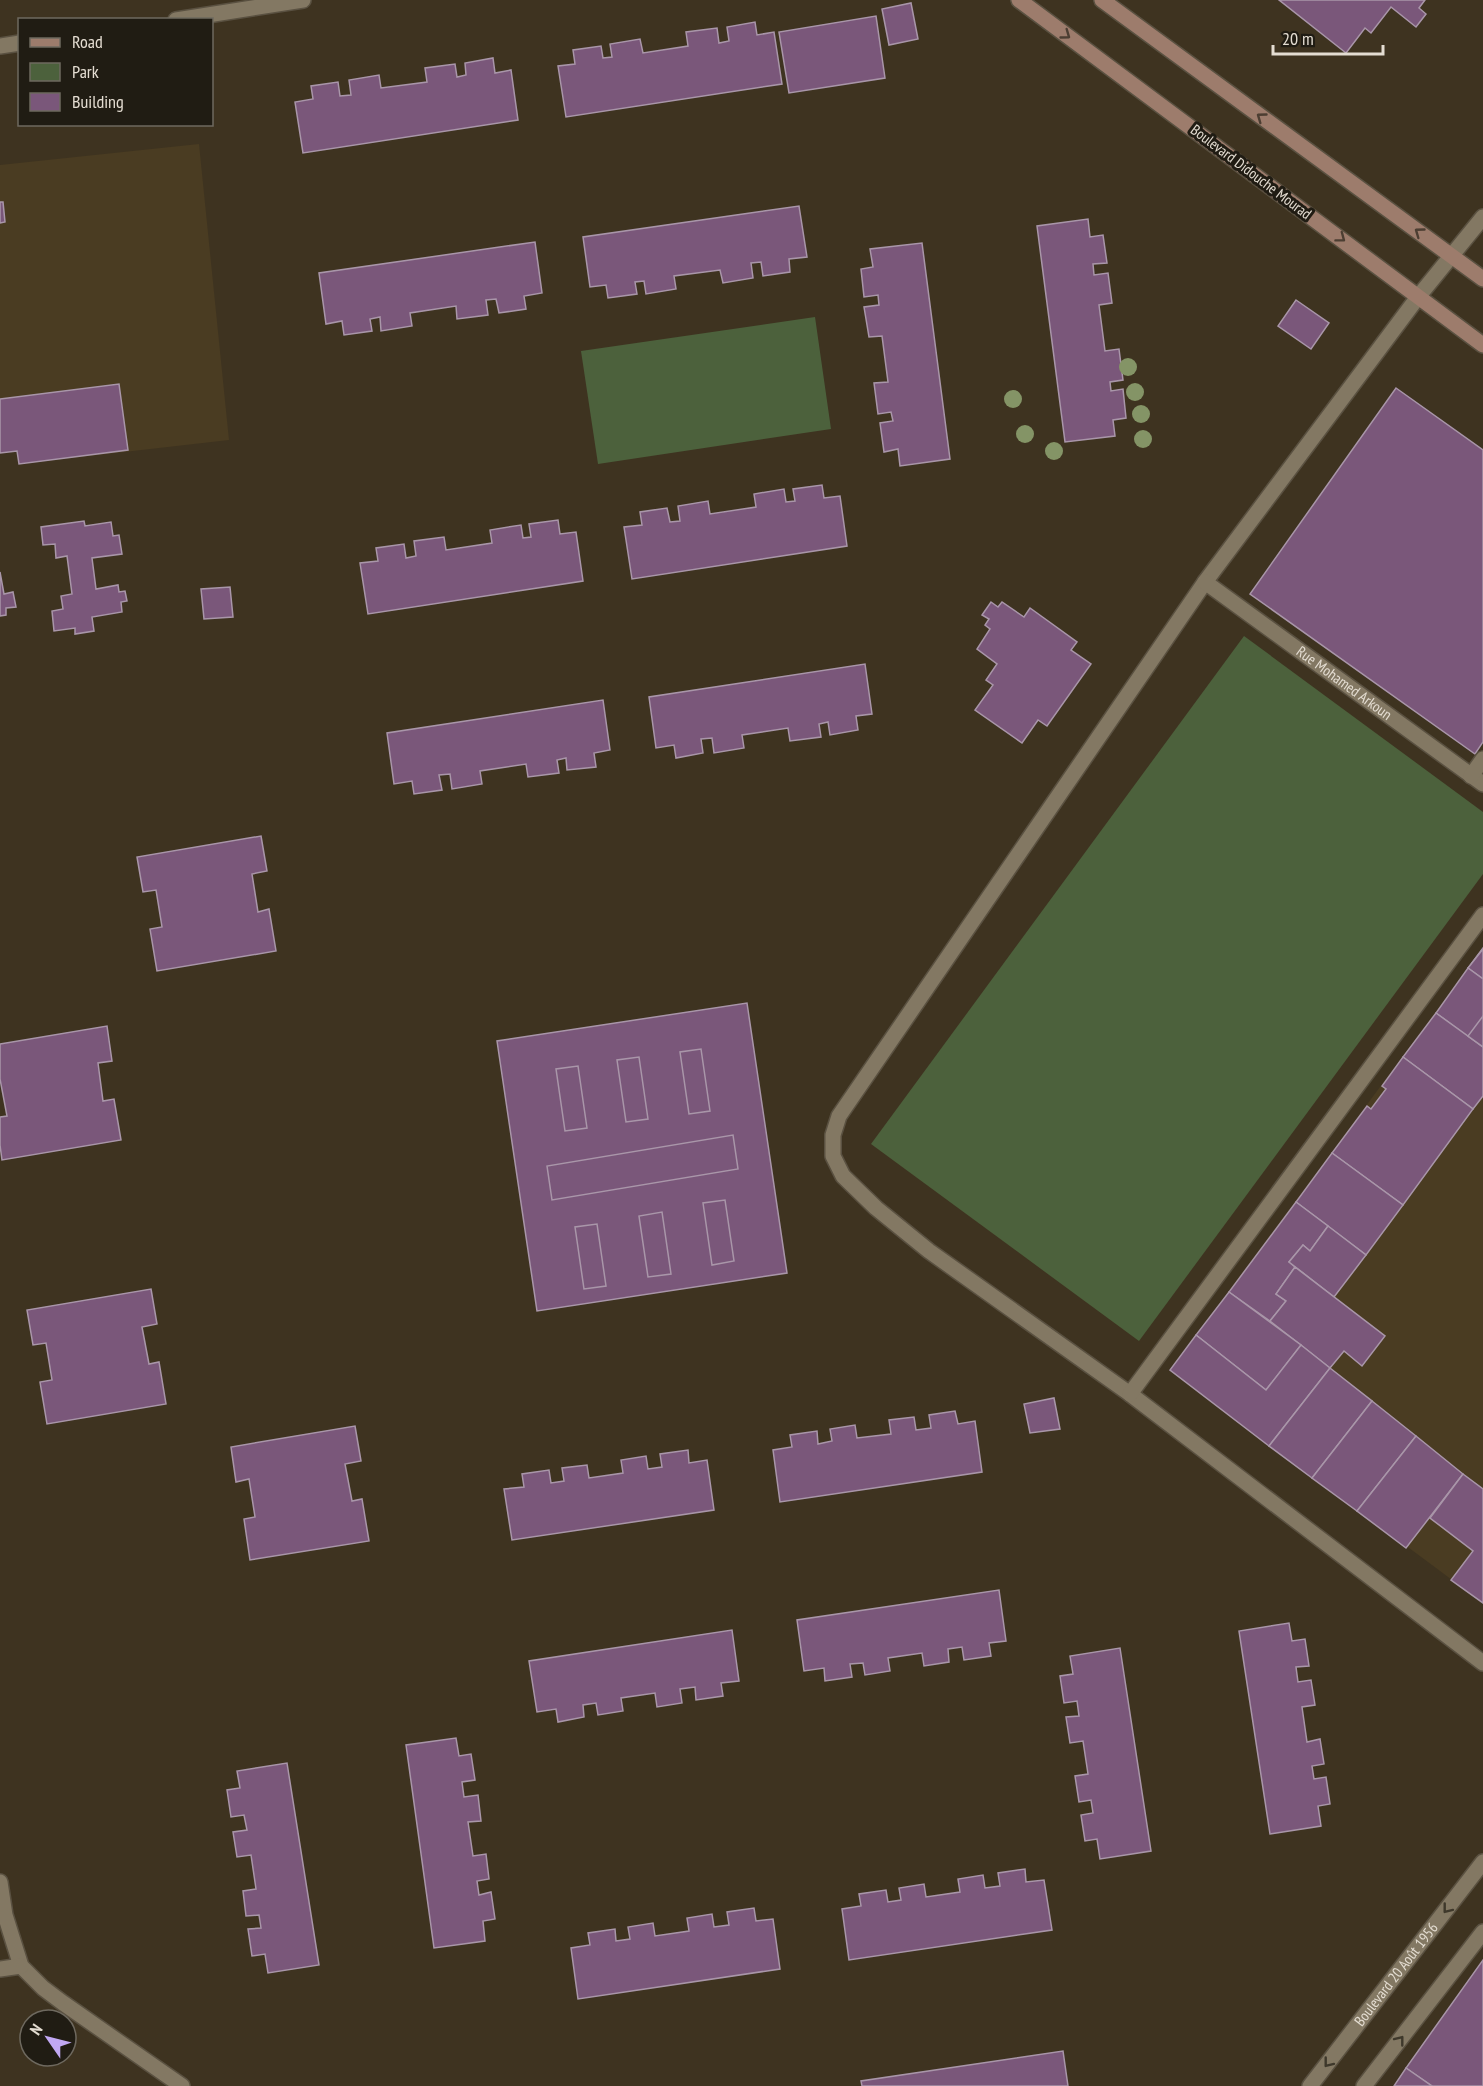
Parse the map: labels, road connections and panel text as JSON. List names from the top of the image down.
{
  "streets": {
    "main road": ["Boulevard Didouche Mourad"],
    "street": ["Rue Mohamed Arkoun", "Boulevard 20 Août 1956"]
  },
  "legend": ["Road", "Park", "Building"],
  "scale_bar": "20 m",
  "north": "top left"
}
